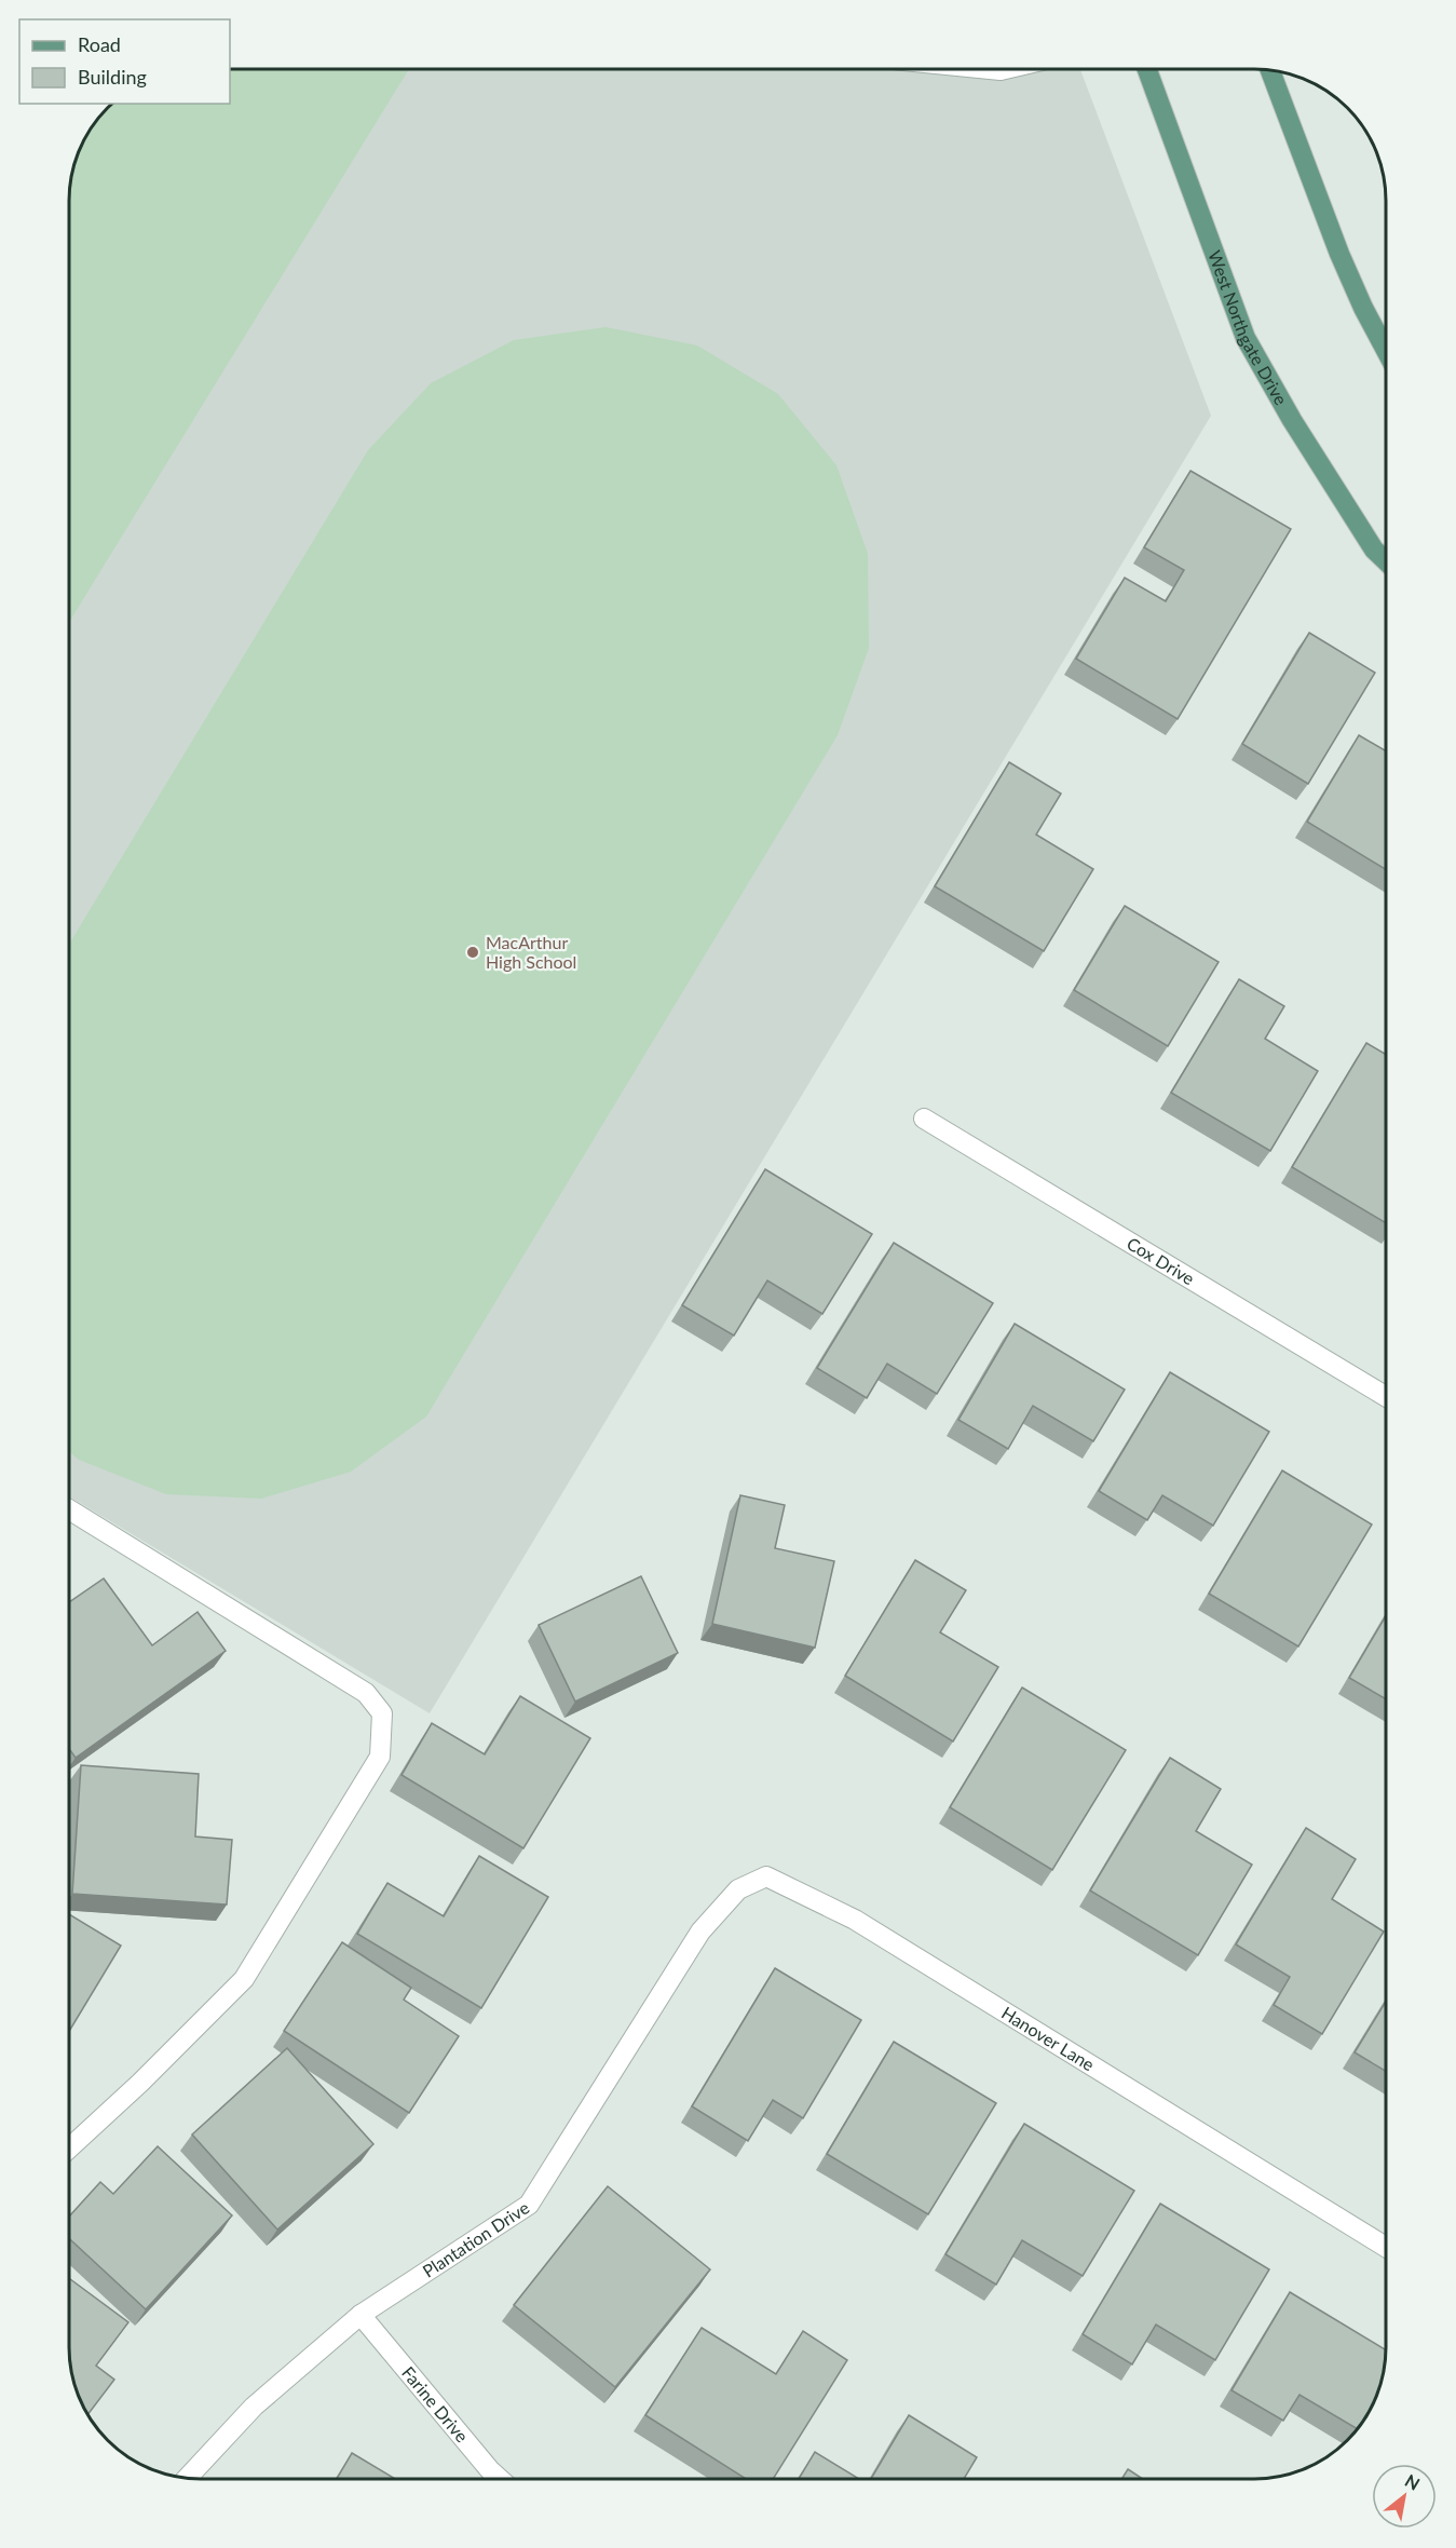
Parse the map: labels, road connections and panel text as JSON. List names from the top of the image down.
{
  "streets": {
    "main road": ["West Northgate Drive"],
    "street": [
      "Cox Drive",
      "Hanover Lane",
      "Plantation Drive",
      "Farine Drive"
    ]
  },
  "crossings": [
    ["Hanover Lane", "Plantation Drive"],
    ["Plantation Drive", "Farine Drive"]
  ],
  "places": ["MacArthur High School"],
  "legend": ["Road", "Building"],
  "north": "top right"
}
